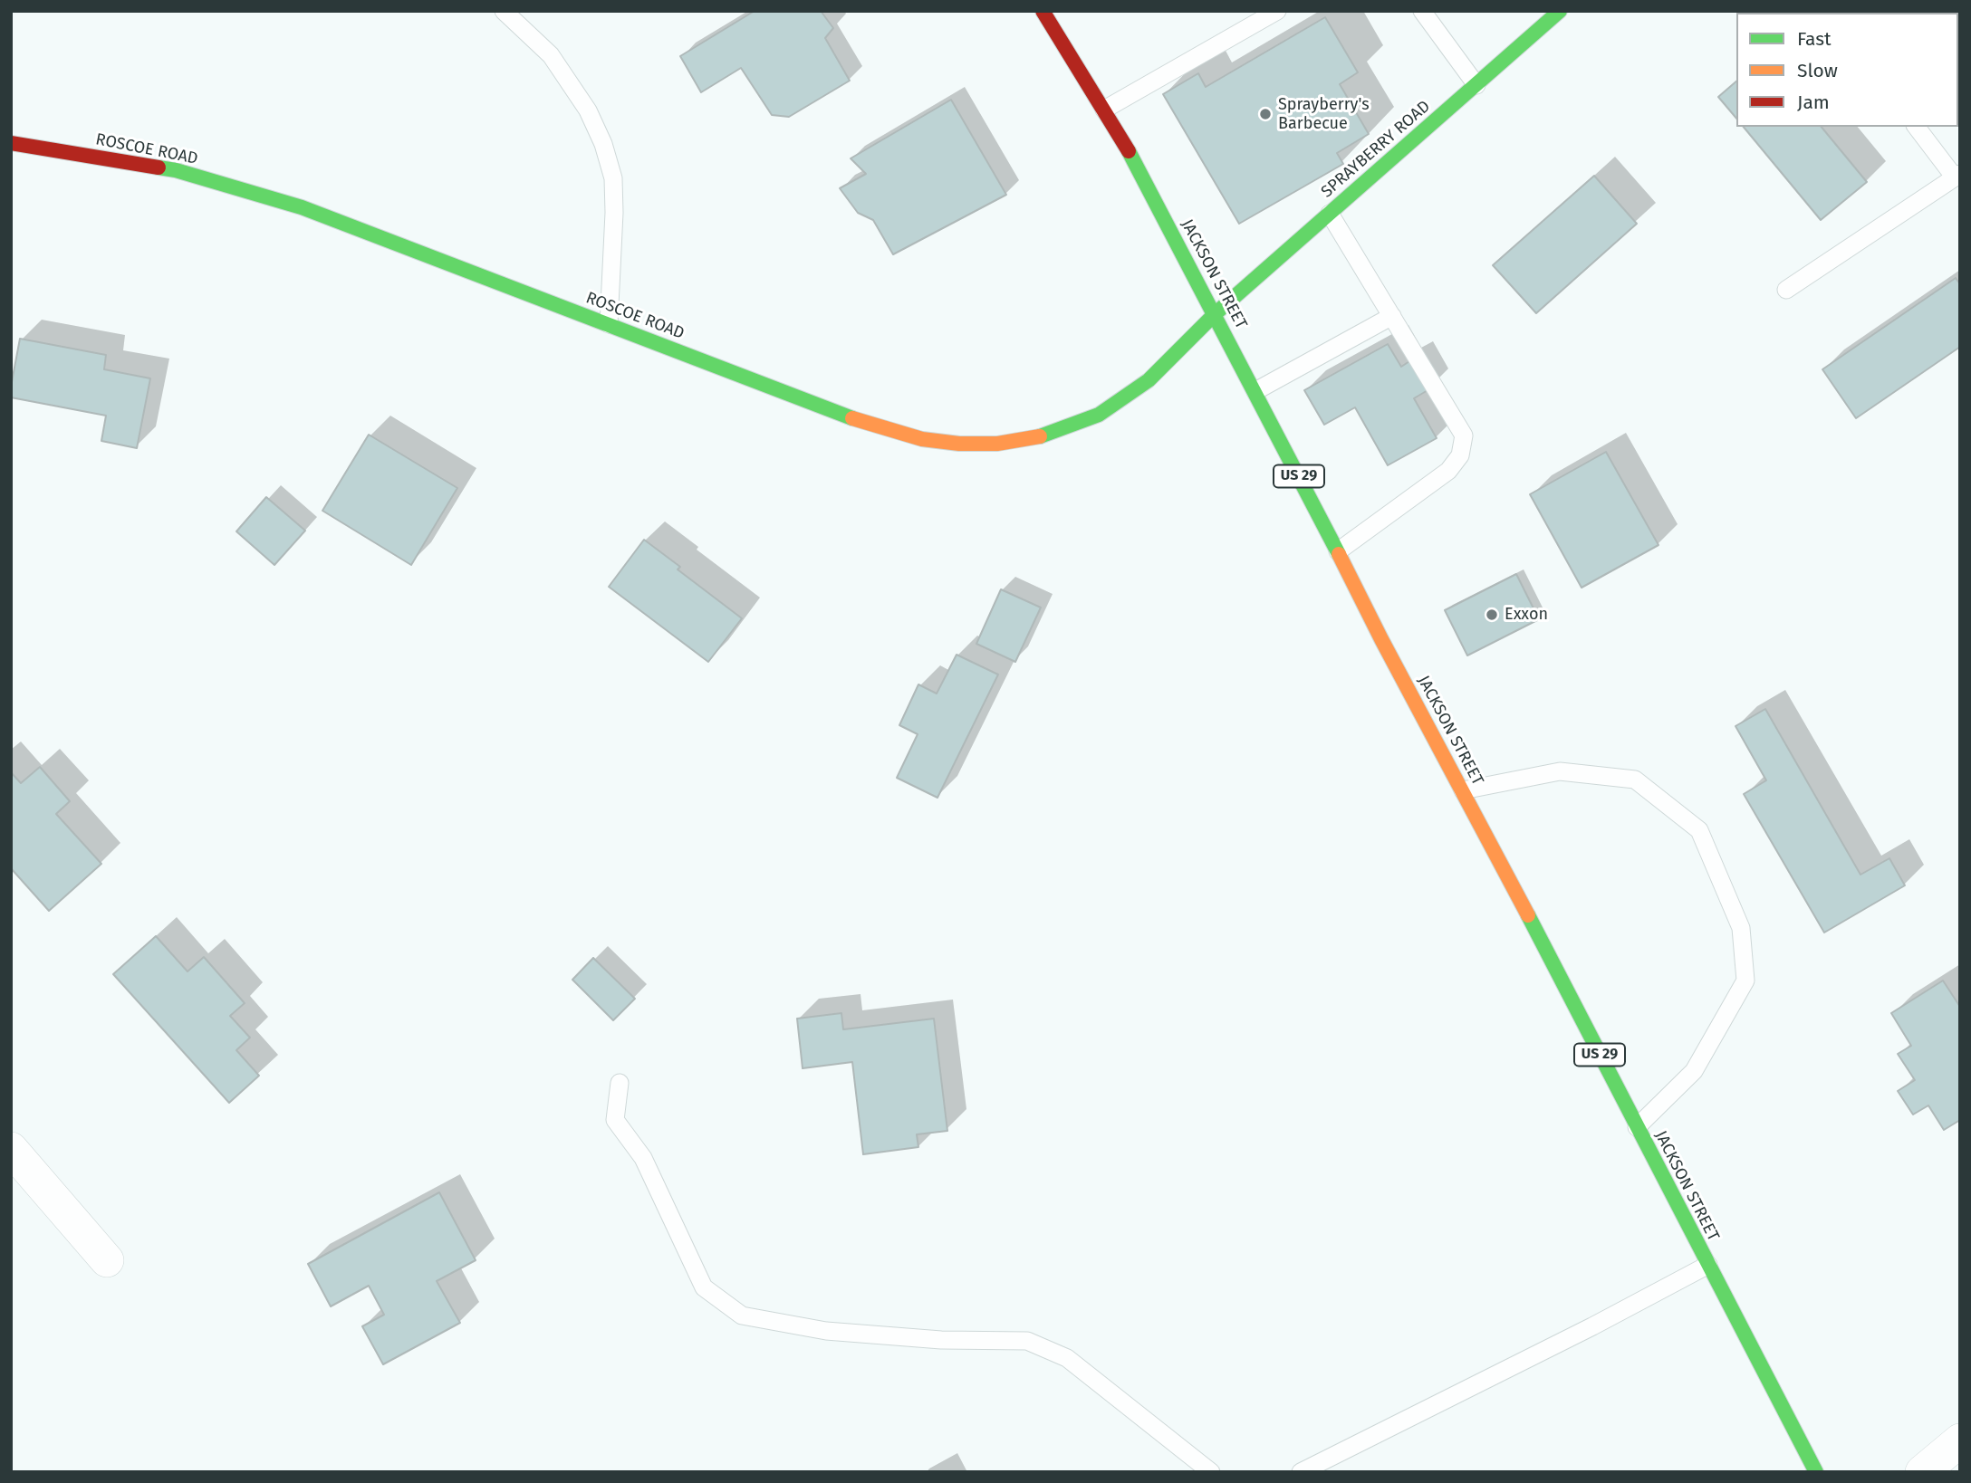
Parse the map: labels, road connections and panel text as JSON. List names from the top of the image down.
{
  "streets": {
    "main road": [
      "ROSCOE ROAD",
      "SPRAYBERRY ROAD",
      "JACKSON STREET",
      "US 29"
    ]
  },
  "crossings": [
    ["ROSCOE ROAD", "SPRAYBERRY ROAD"],
    ["ROSCOE ROAD", "JACKSON STREET"],
    ["SPRAYBERRY ROAD", "JACKSON STREET"]
  ],
  "places": ["Sprayberry's Barbecue", "Exxon"],
  "legend": ["Fast", "Slow", "Jam"]
}
